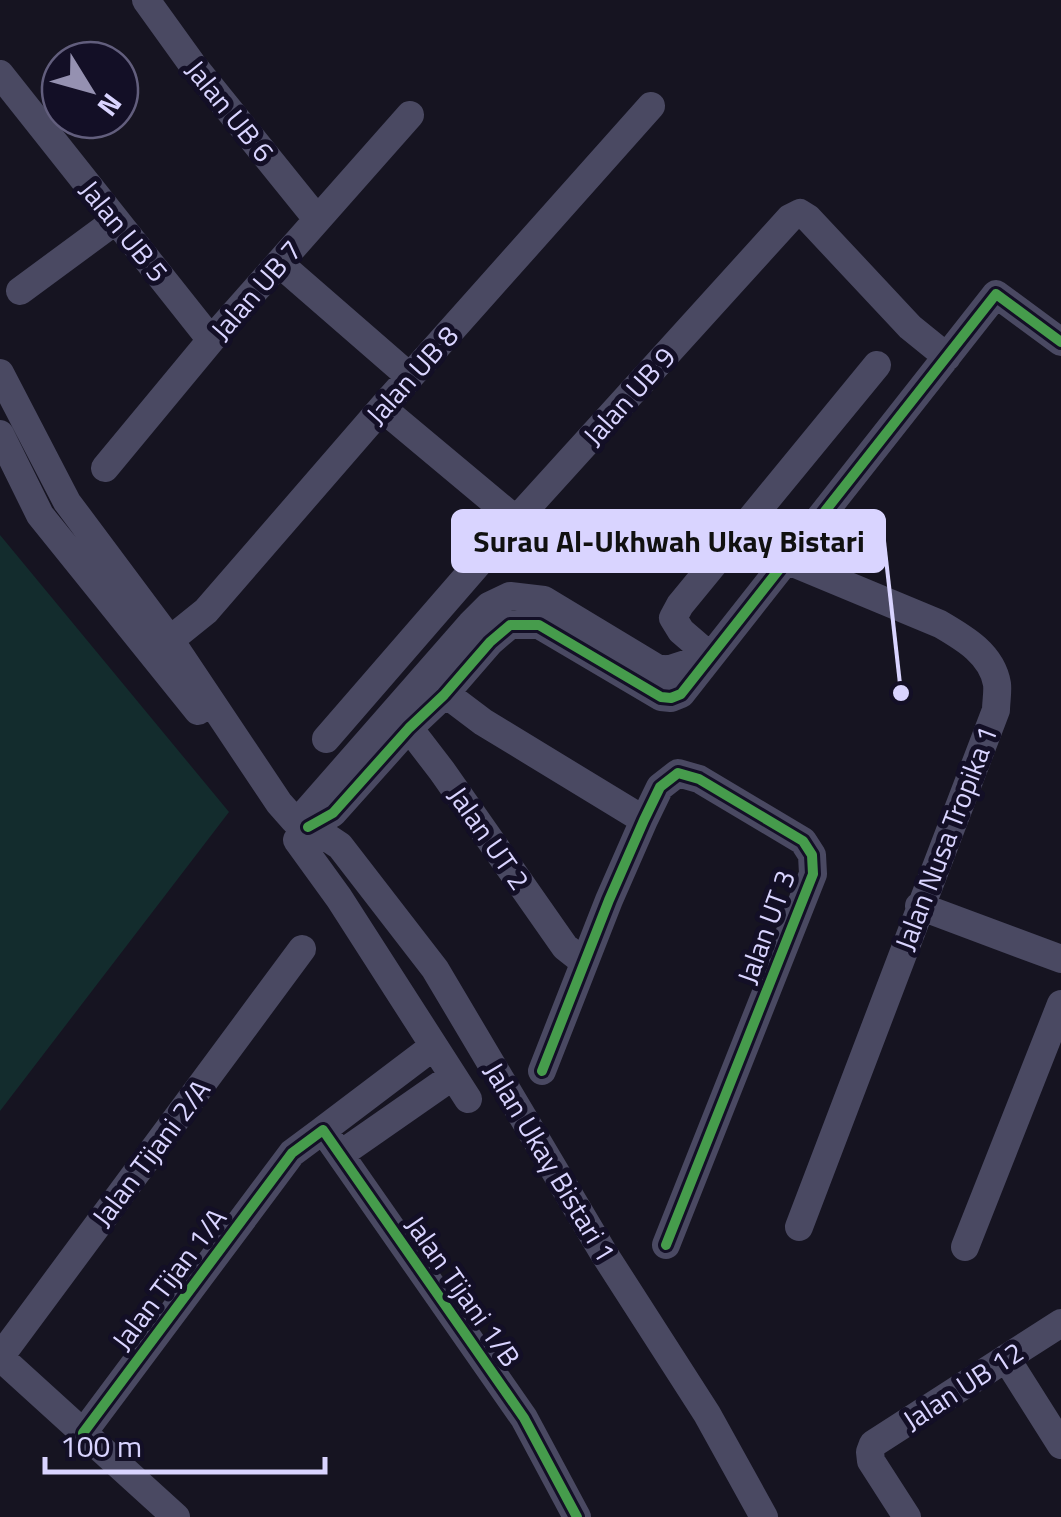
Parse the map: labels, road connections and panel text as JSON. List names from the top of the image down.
{
  "streets": {
    "street": [
      "Jalan UB 6",
      "Jalan UB 5",
      "Jalan UB 7",
      "Jalan UB 8",
      "Jalan UB 9",
      "Jalan UT 2",
      "Jalan Nusa Tropika 1",
      "Jalan UT 3",
      "Jalan Tijani 2/A",
      "Jalan Ukay Bistari 1",
      "Jalan Tijan 1/A",
      "Jalan Tijani 1/B",
      "Jalan UB 12"
    ]
  },
  "crossings": [
    ["Jalan UB 6", "Jalan UB 7"],
    ["Jalan UB 5", "Jalan UB 7"],
    ["Jalan UB 8", "Jalan Ukay Bistari 1"],
    ["Jalan UT 2", "Jalan UT 3"],
    ["Jalan Tijan 1/A", "Jalan Tijani 1/B"]
  ],
  "places": ["Surau Al-Ukhwah Ukay Bistari"],
  "scale_bar": "100 m",
  "north": "bottom right"
}
